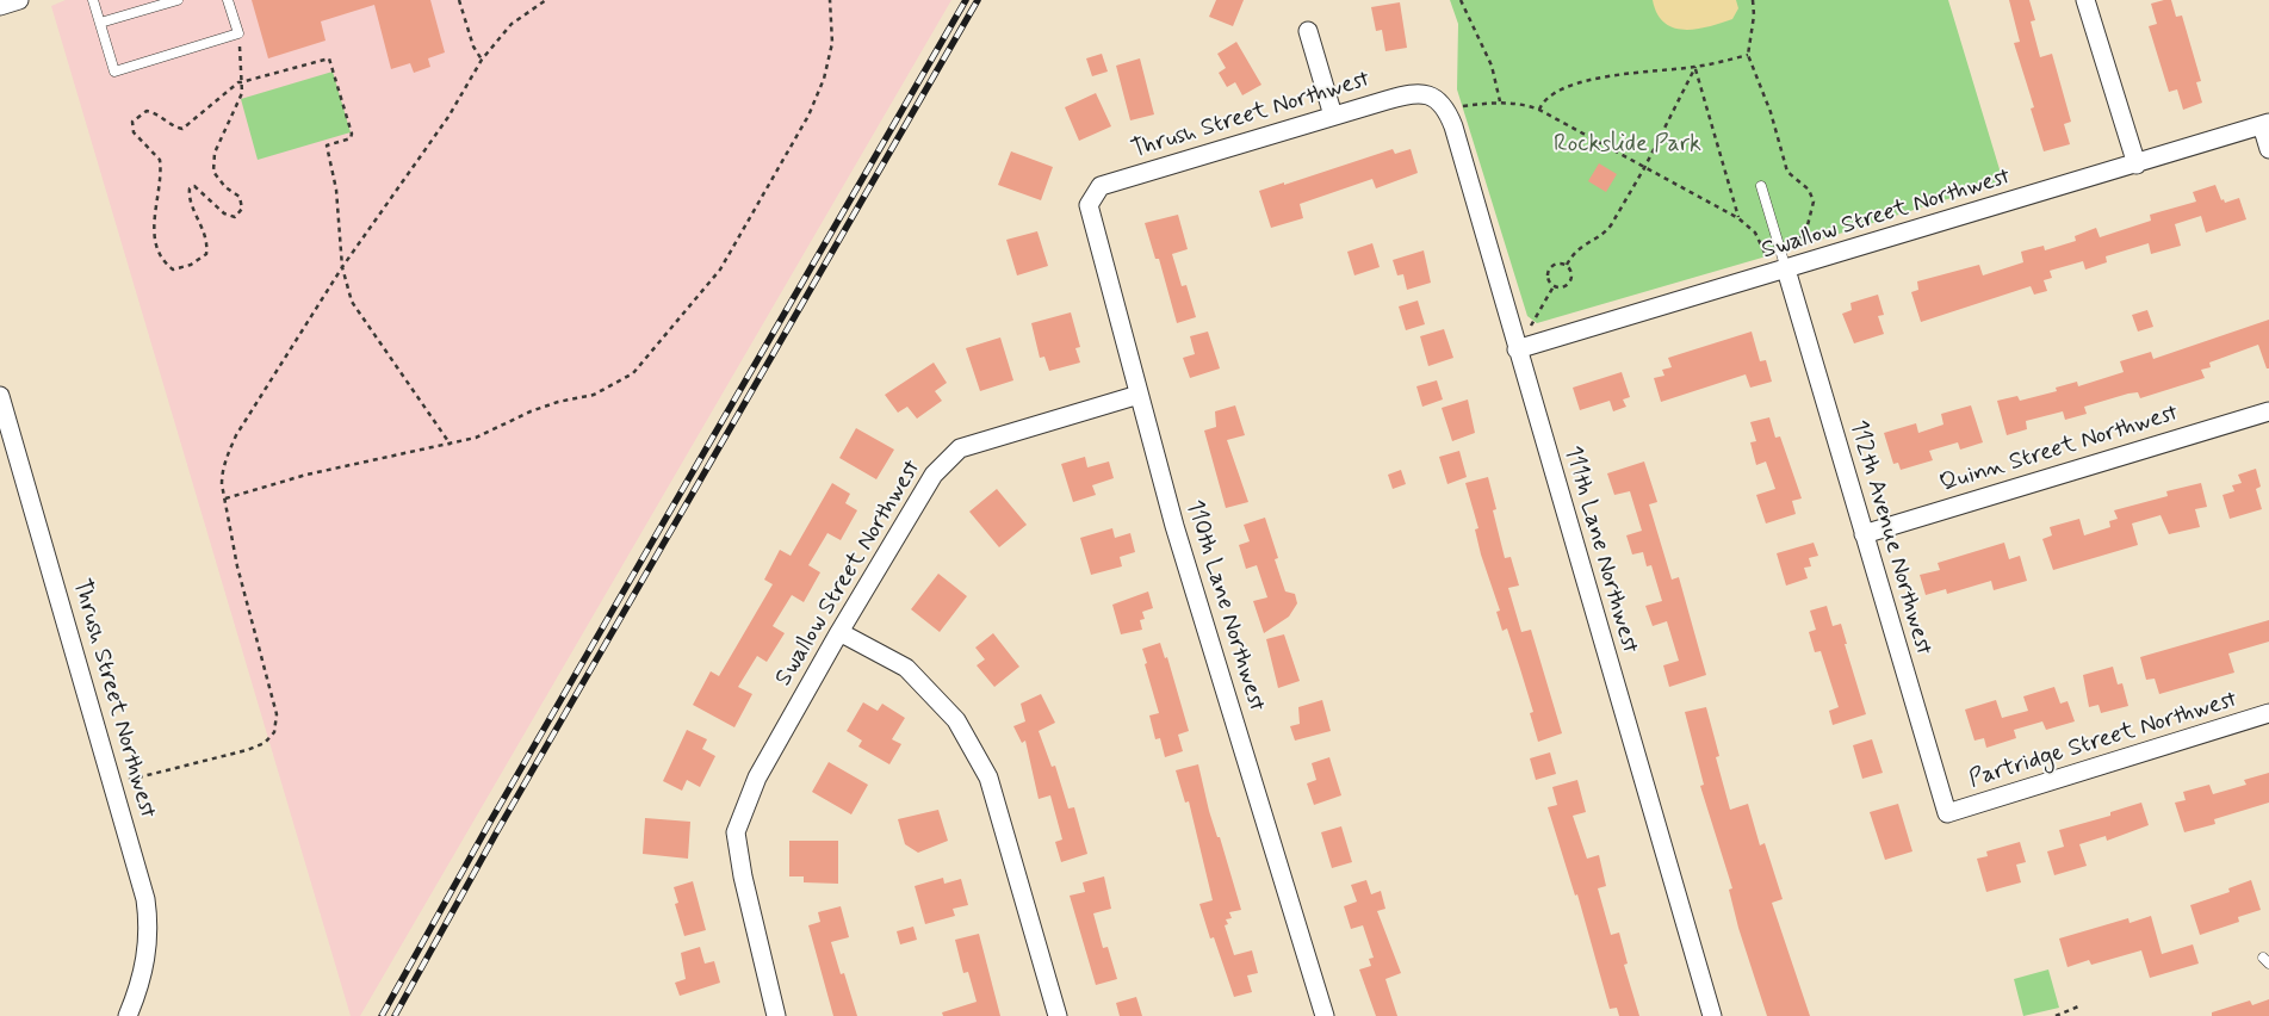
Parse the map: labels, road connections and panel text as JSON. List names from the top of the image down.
{
  "streets": {
    "street": [
      "Thrush Street Northwest",
      "Swallow Street Northwest",
      "Quinn Street Northwest",
      "112th Avenue Northwest",
      "111th Lane Northwest",
      "110th Lane Northwest",
      "Partridge Street Northwest"
    ]
  },
  "crossings": [
    ["Thrush Street Northwest", "111th Lane Northwest"],
    ["Thrush Street Northwest", "110th Lane Northwest"],
    ["Swallow Street Northwest", "112th Avenue Northwest"],
    ["Swallow Street Northwest", "111th Lane Northwest"],
    ["Swallow Street Northwest", "110th Lane Northwest"],
    ["Quinn Street Northwest", "112th Avenue Northwest"],
    ["112th Avenue Northwest", "Partridge Street Northwest"]
  ],
  "parks": ["Rockslide Park"]
}
